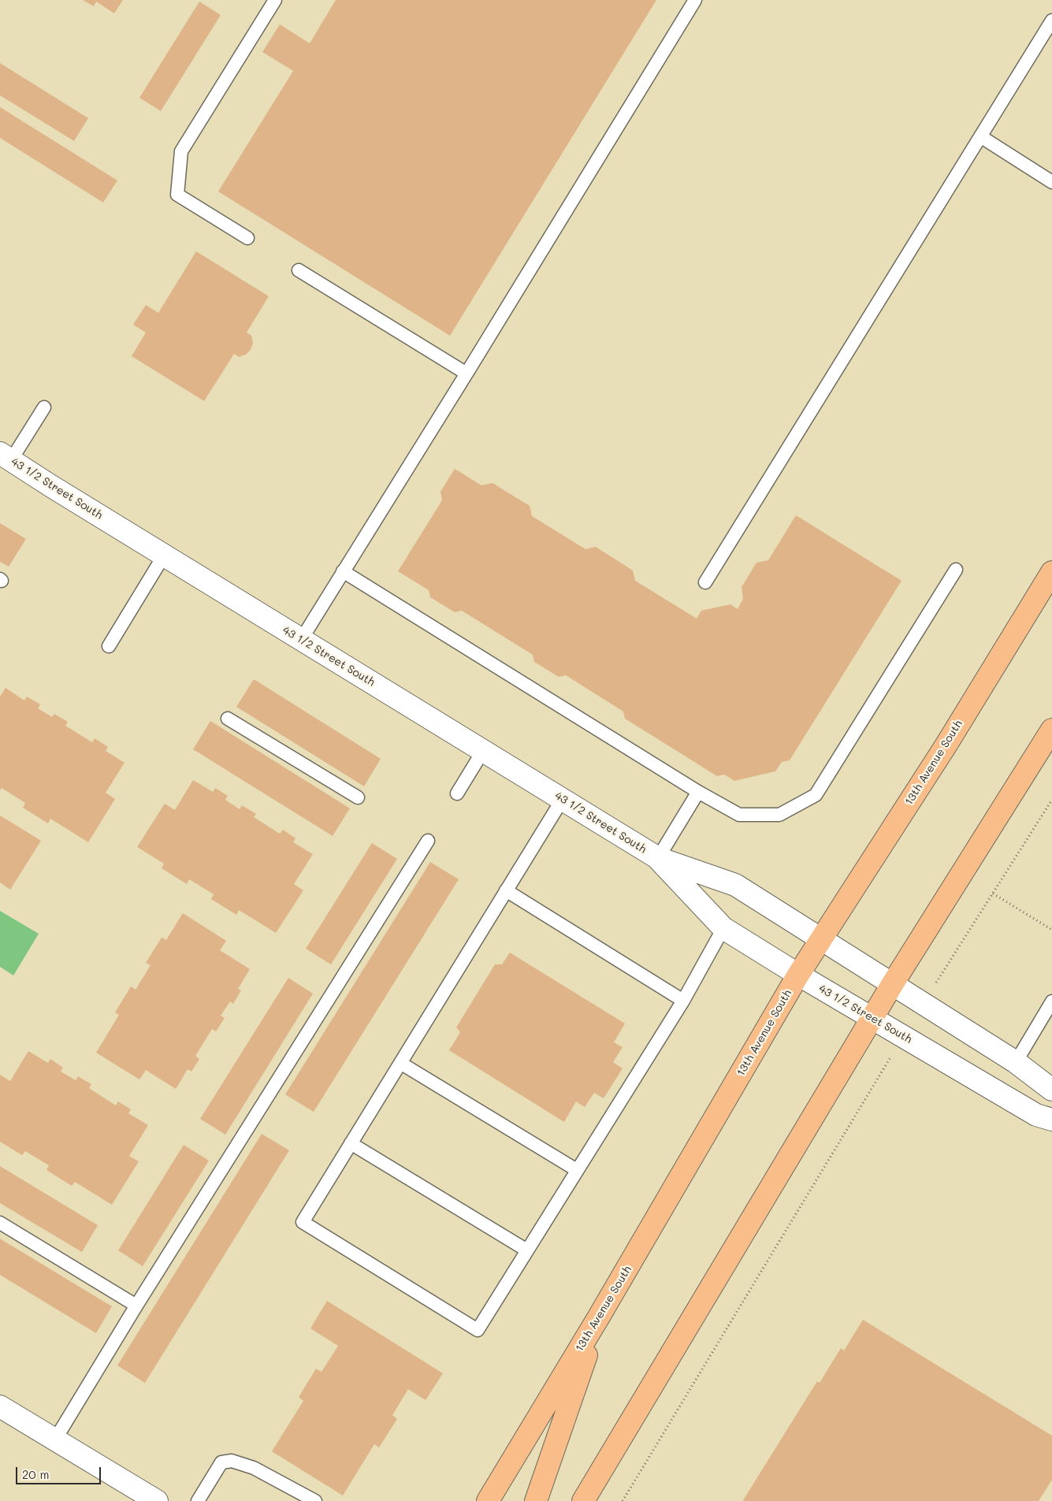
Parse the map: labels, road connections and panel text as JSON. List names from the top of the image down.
{
  "streets": {
    "main road": ["13th Avenue South"],
    "street": ["43 1/2 Street South"]
  },
  "crossings": [
    ["43 1/2 Street South", "13th Avenue South"]
  ],
  "scale_bar": "20 m"
}
